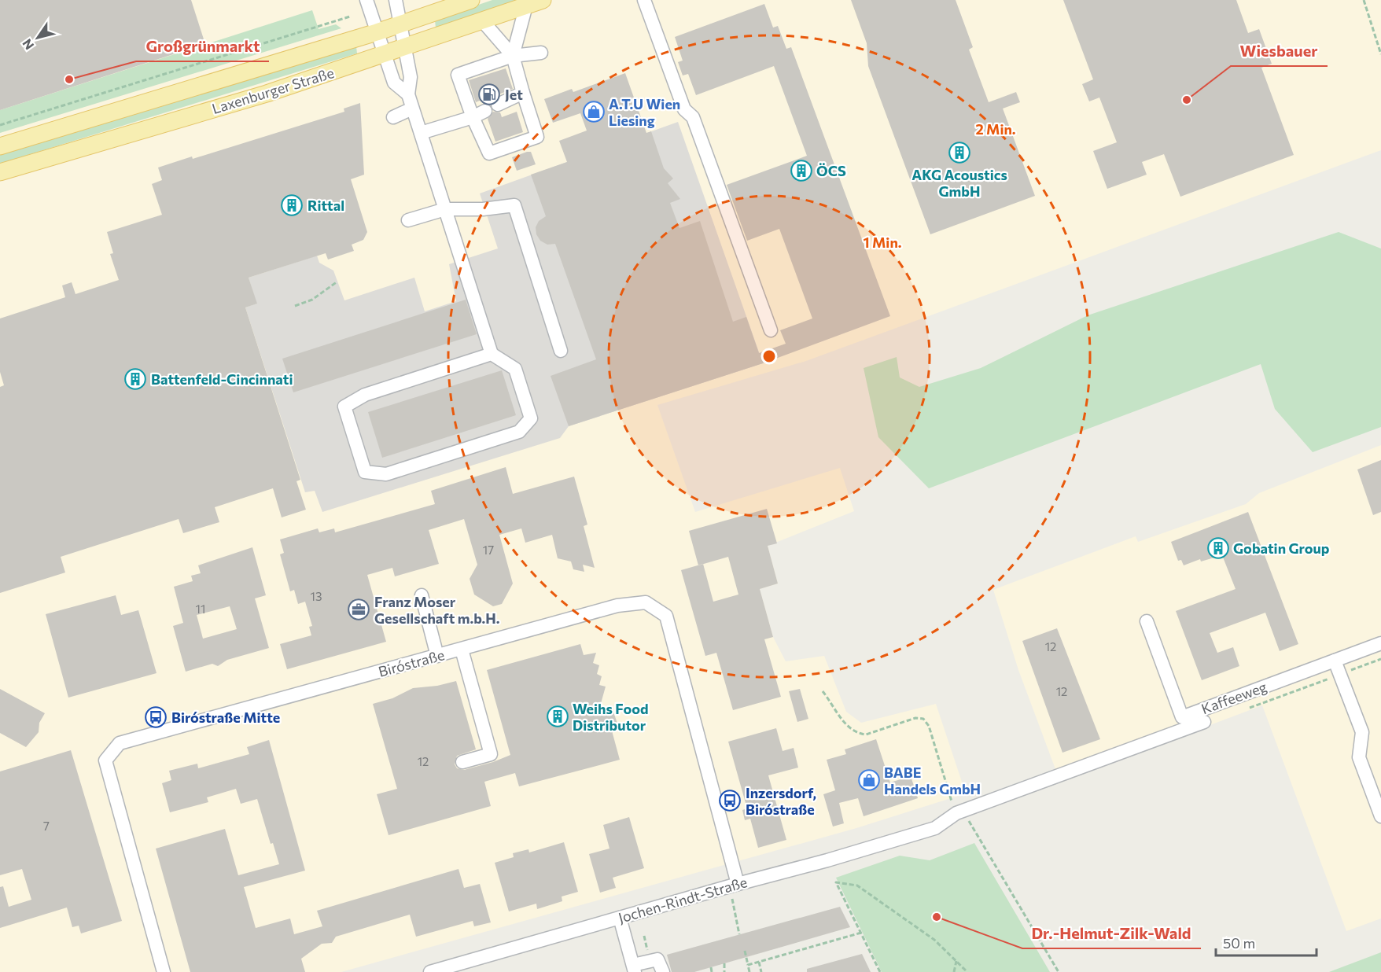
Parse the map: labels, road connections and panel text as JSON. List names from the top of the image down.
{
  "streets": {
    "main road": ["Laxenburger Straße"],
    "street": ["Biróstraße", "Kaffeeweg", "Jochen-Rindt-Straße"]
  },
  "crossings": [
    ["Biróstraße", "Jochen-Rindt-Straße"],
    ["Kaffeeweg", "Jochen-Rindt-Straße"]
  ],
  "places": {
    "other": ["Großgrünmarkt", "Wiesbauer", "Dr.-Helmut-Zilk-Wald"],
    "fuel station": ["Jet"],
    "shop": ["A.T.U Wien Liesing", "BABE Handels GmbH"],
    "building": [
      "AKG Acoustics GmbH",
      "ÖCS",
      "Rittal",
      "Battenfeld-Cincinnati",
      "Gobatin Group",
      "Weihs Food Distributor"
    ],
    "office": ["Franz Moser Gesellschaft m.b.H."],
    "bus stop": ["Biróstraße Mitte", "Inzersdorf, Biróstraße"]
  },
  "house_numbers": [
    "17",
    "13",
    "11",
    "12",
    "12",
    "12",
    "7"
  ],
  "scale_bar": "50 m",
  "north": "bottom left",
  "rings": ["2 Min.", "1 Min."]
}
